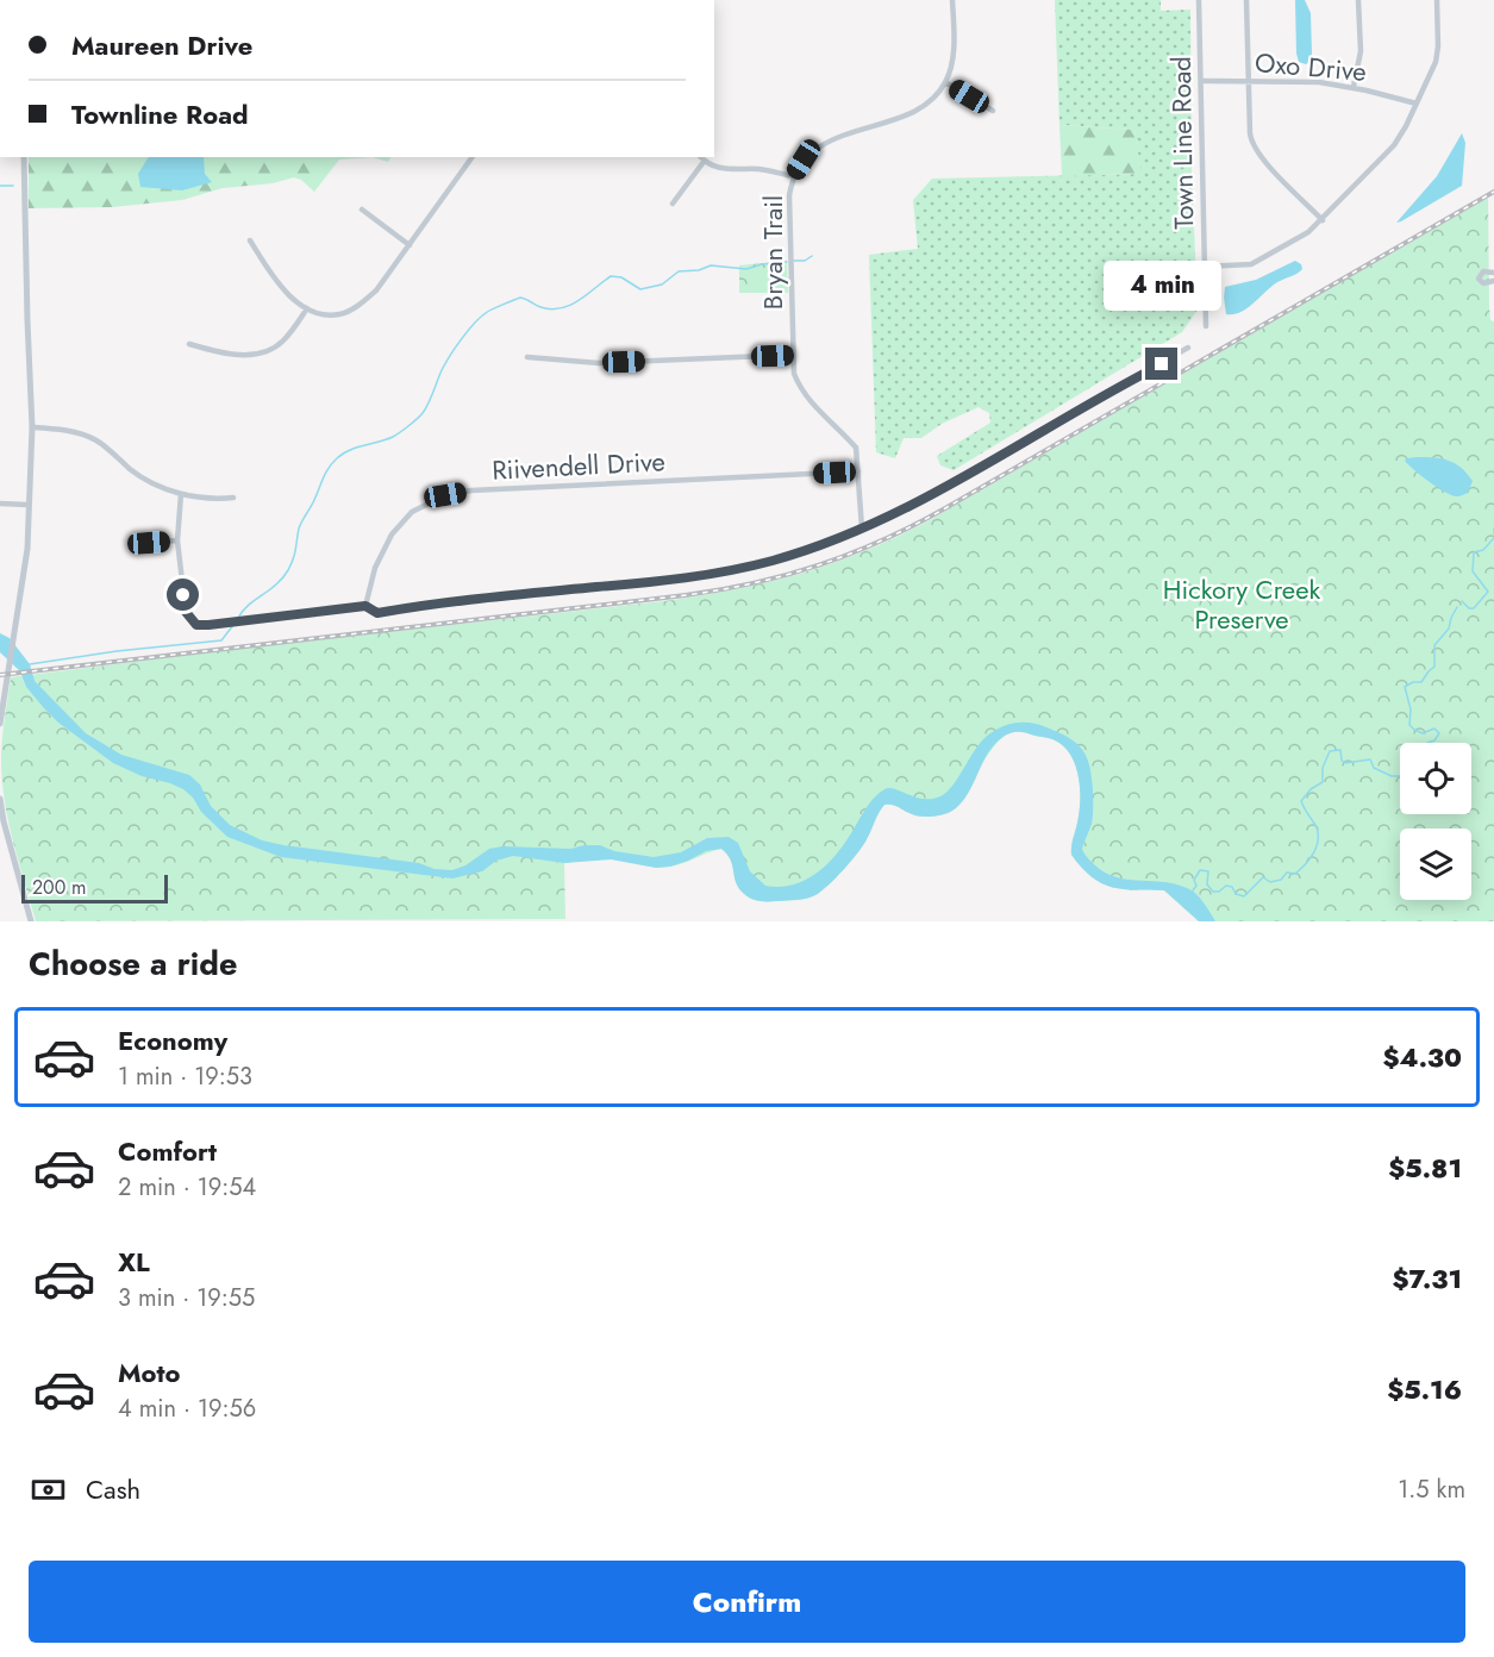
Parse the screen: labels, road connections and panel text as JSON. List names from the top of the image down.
{
  "streets": {
    "street": [
      "Oxo Drive",
      "Town Line Road",
      "Bryan Trail",
      "Riivendell Drive"
    ]
  },
  "crossings": [
    ["Oxo Drive", "Town Line Road"],
    ["Bryan Trail", "Riivendell Drive"]
  ],
  "parks": ["Hickory Creek Preserve"],
  "scale_bar": "200 m",
  "page": {
    "banner": ["Maureen Drive", "Townline Road"],
    "bubble": "4 min",
    "scale": "200 m",
    "heading": "Choose a ride",
    "list": [
      {
        "name": "Economy",
        "note": "1 min · 19:53",
        "value": "$4.30"
      },
      {
        "name": "Comfort",
        "note": "2 min · 19:54",
        "value": "$5.81"
      },
      {
        "name": "XL",
        "note": "3 min · 19:55",
        "value": "$7.31"
      },
      {
        "name": "Moto",
        "note": "4 min · 19:56",
        "value": "$5.16"
      }
    ],
    "pay": ["Cash", "1.5 km"],
    "buttons": "Confirm"
  }
}
